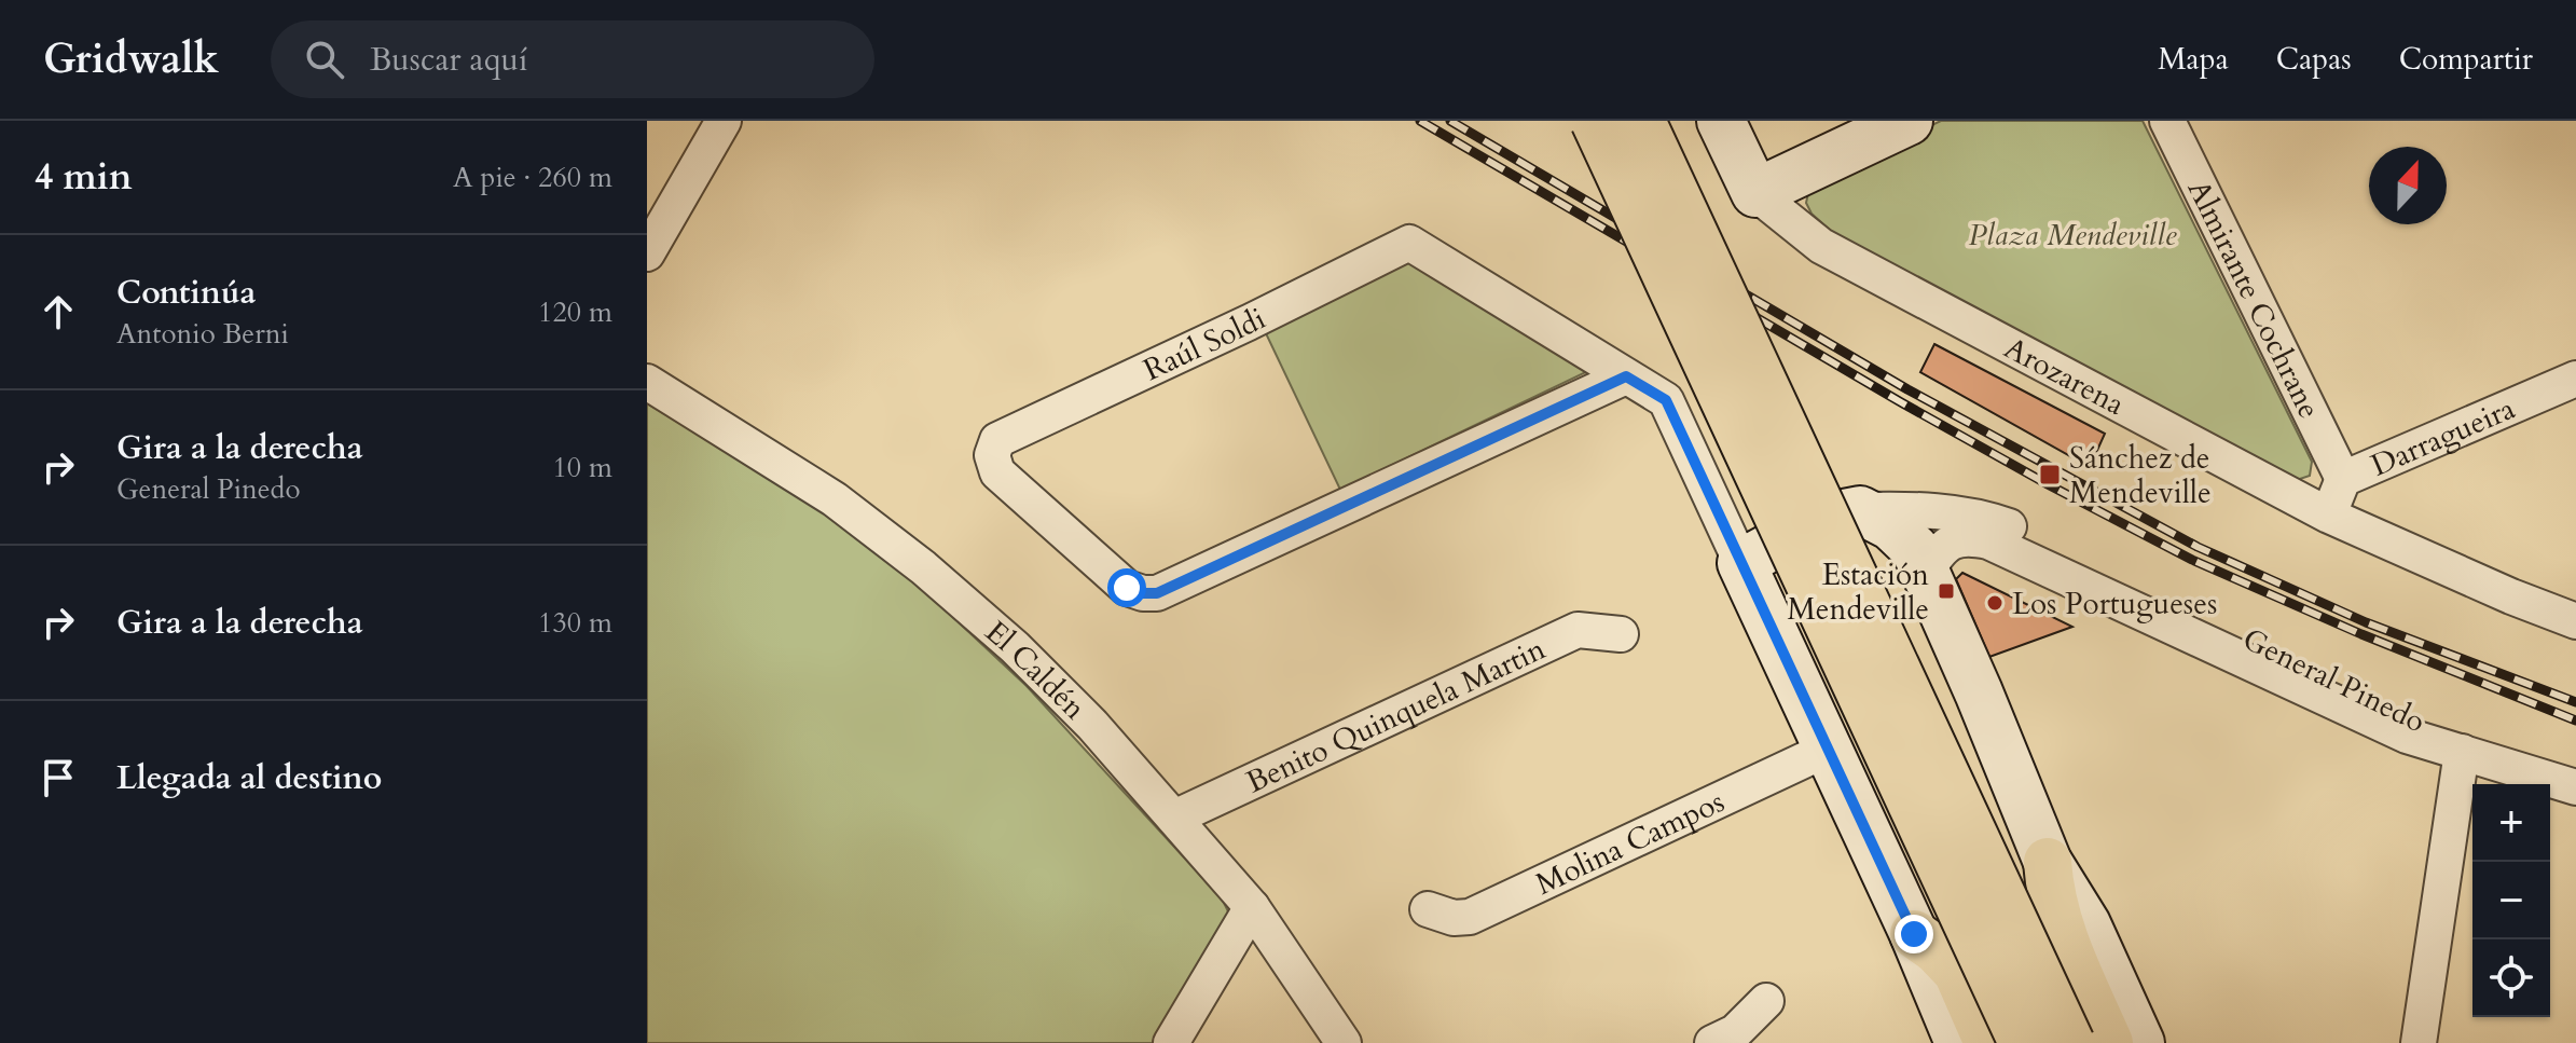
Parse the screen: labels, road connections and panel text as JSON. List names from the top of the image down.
{
  "streets": {
    "street": [
      "Almirante Cochrane",
      "Raúl Soldi",
      "Arozarena",
      "Darragueira",
      "El Caldén",
      "General Pinedo",
      "Benito Quinquela Martin",
      "Molina Campos"
    ]
  },
  "crossings": [
    ["Almirante Cochrane", "Darragueira"],
    ["Arozarena", "Darragueira"],
    ["El Caldén", "Benito Quinquela Martin"]
  ],
  "parks": ["Plaza Mendeville"],
  "places": {
    "transit": ["Sánchez de Mendeville", "Estación Mendeville"],
    "other": ["Los Portugueses"]
  },
  "north": "top",
  "page": {
    "header": "Gridwalk",
    "search": "Buscar aquí",
    "nav": ["Mapa", "Capas", "Compartir"],
    "heading": ["4 min", "A pie · 260 m"],
    "list": [
      ["Continúa", "Antonio Berni", "120 m"],
      ["Gira a la derecha", "General Pinedo", "10 m"],
      ["Gira a la derecha", "130 m"],
      "Llegada al destino"
    ],
    "map_buttons": ["+", "−"]
  }
}
